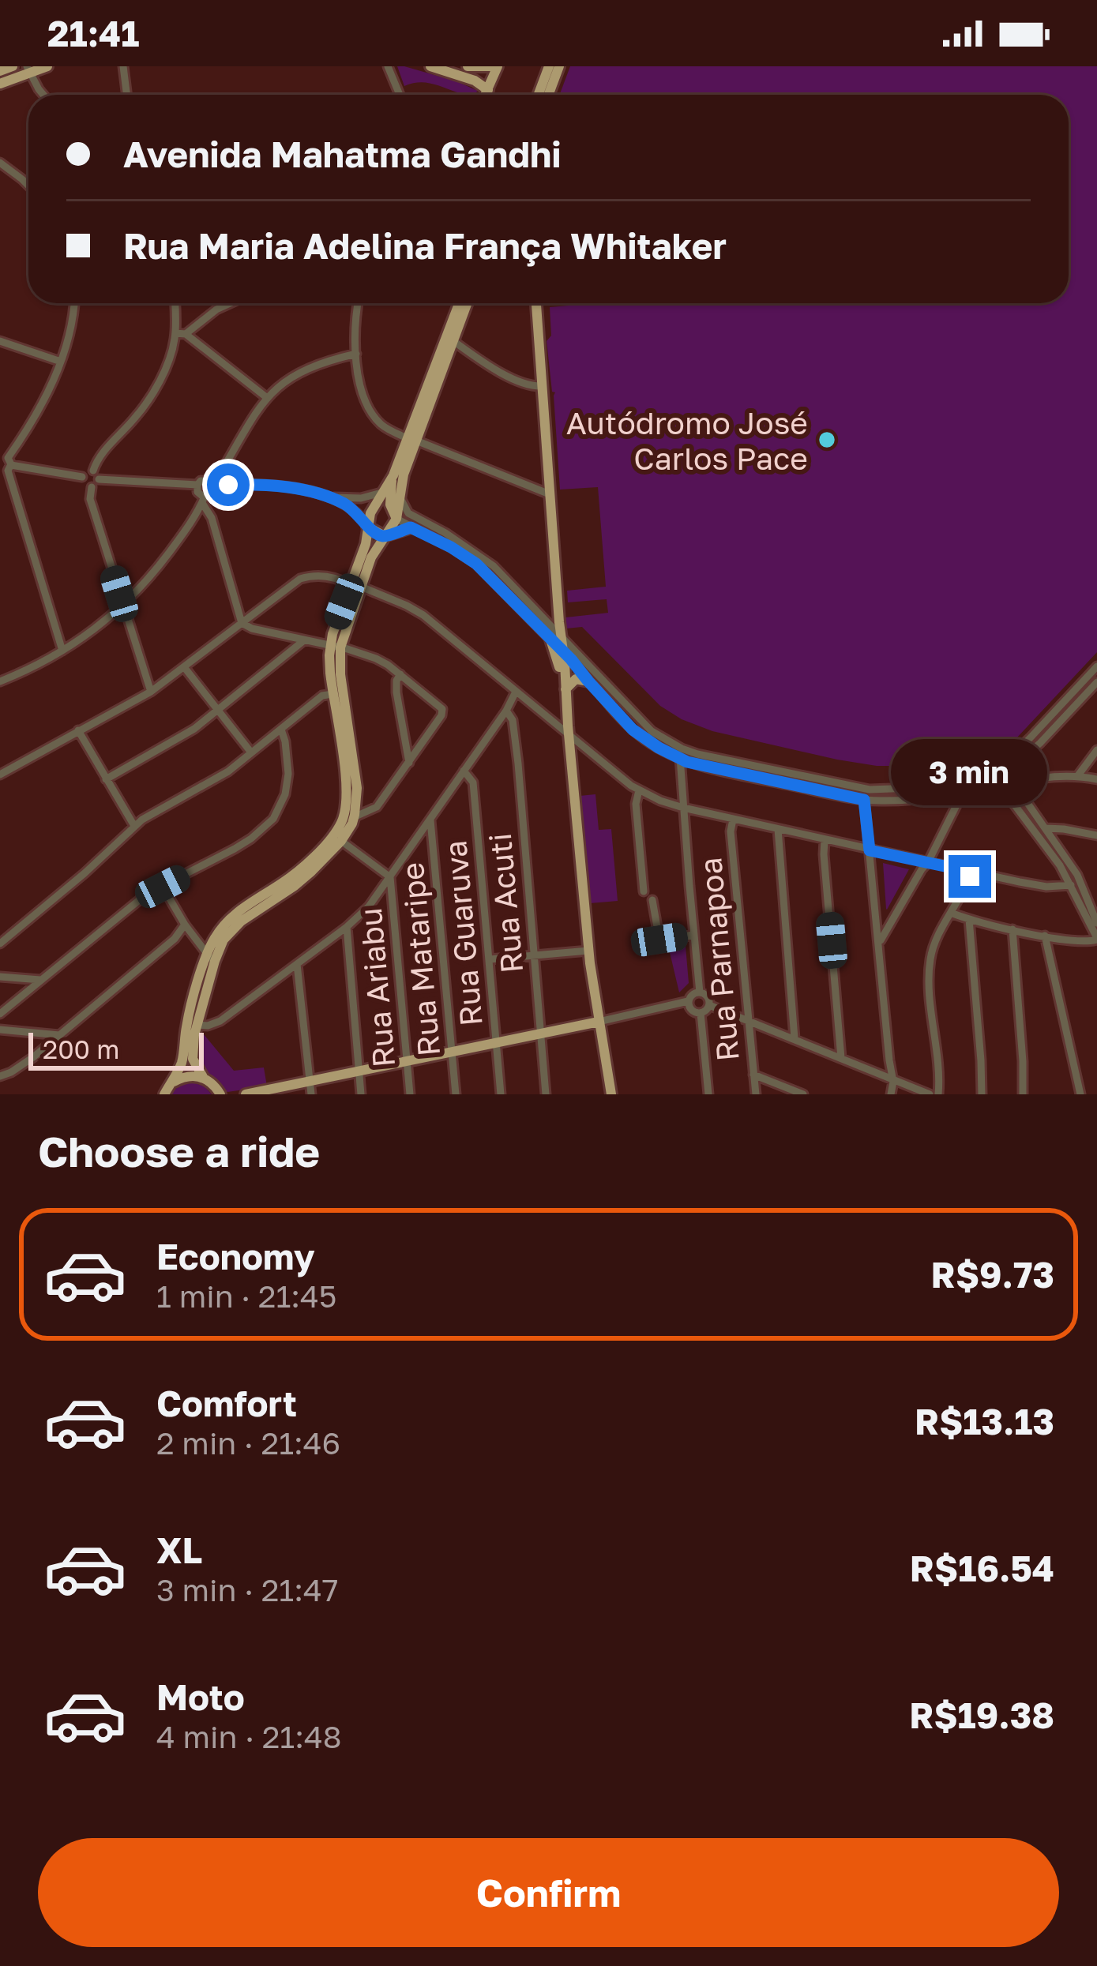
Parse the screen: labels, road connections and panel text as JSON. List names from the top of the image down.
{
  "streets": {
    "street": [
      "Rua Acuti",
      "Rua Guaruva",
      "Rua Mataripe",
      "Rua Parnapoa",
      "Rua Ariabu"
    ]
  },
  "places": ["Autódromo José Carlos Pace"],
  "scale_bar": "200 m",
  "page": {
    "status": "21:41",
    "banner": ["Avenida Mahatma Gandhi", "Rua Maria Adelina França Whitaker"],
    "bubble": "3 min",
    "scale": "200 m",
    "heading": "Choose a ride",
    "list": [
      {
        "name": "Economy",
        "note": "1 min · 21:45",
        "value": "R$9.73"
      },
      {
        "name": "Comfort",
        "note": "2 min · 21:46",
        "value": "R$13.13"
      },
      {
        "name": "XL",
        "note": "3 min · 21:47",
        "value": "R$16.54"
      },
      {
        "name": "Moto",
        "note": "4 min · 21:48",
        "value": "R$19.38"
      }
    ],
    "buttons": "Confirm"
  }
}
